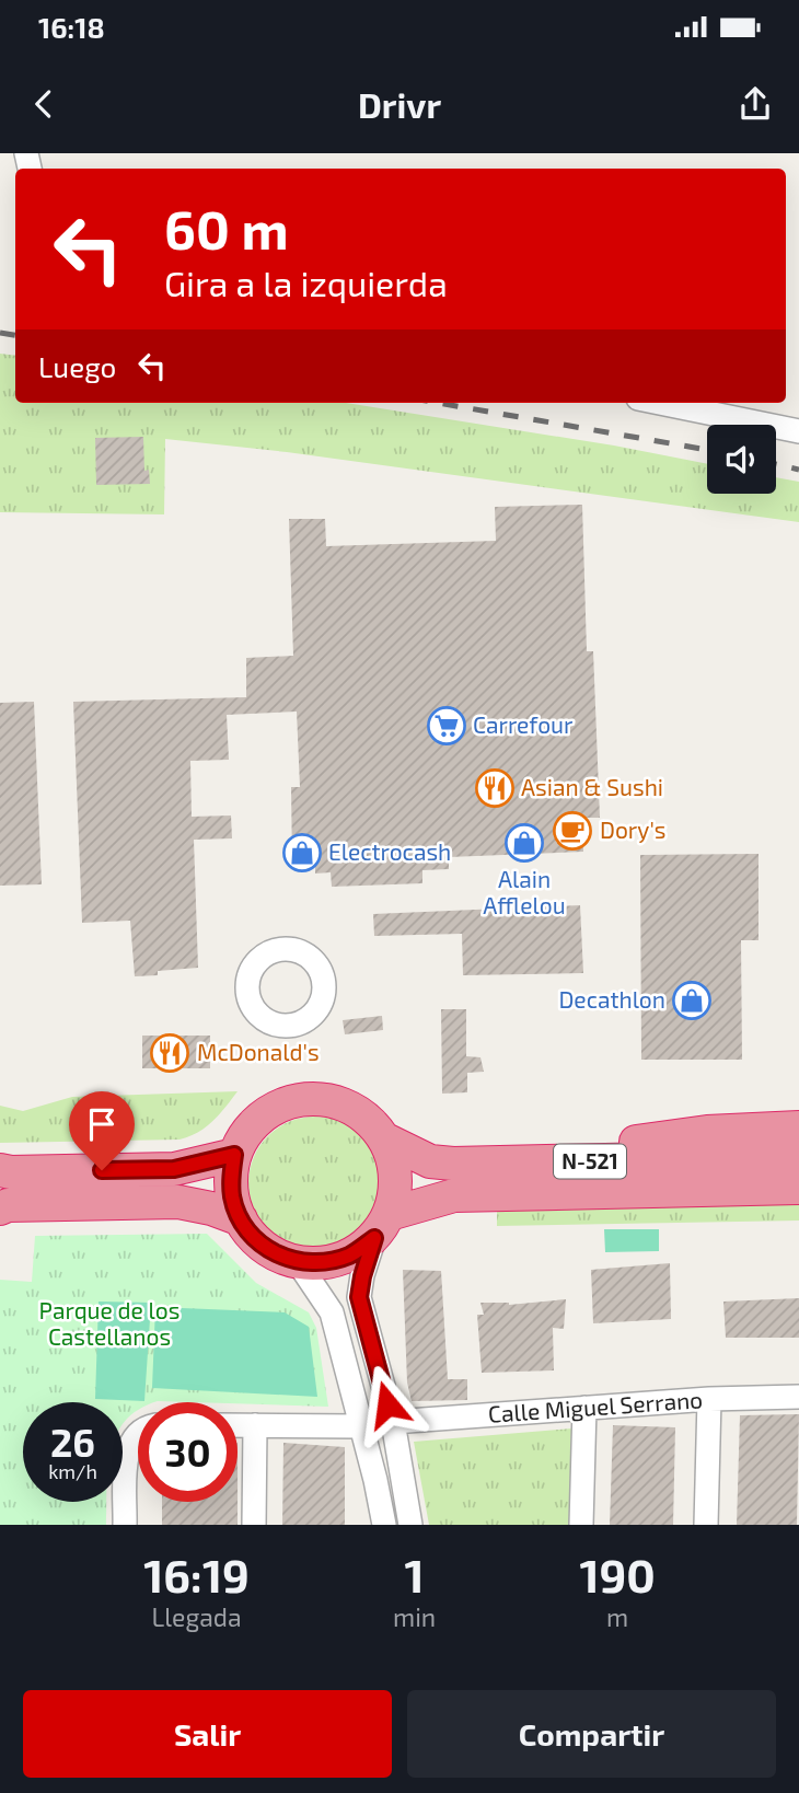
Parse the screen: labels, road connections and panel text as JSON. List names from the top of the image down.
{
  "streets": {
    "highway": ["N-521"],
    "street": ["Calle Miguel Serrano"]
  },
  "parks": ["Parque de los Castellanos"],
  "places": {
    "supermarket": ["Carrefour"],
    "restaurant": ["Asian & Sushi", "McDonald's"],
    "cafe": ["Dory's"],
    "shop": ["Alain Afflelou", "Electrocash", "Decathlon"]
  },
  "page": {
    "status": "16:18",
    "header": "Drivr",
    "turn": ["60 m", "Gira a la izquierda"],
    "then": "Luego",
    "speed": "26 km/h",
    "limit": "30",
    "eta": [
      "16:19",
      "Llegada",
      "1",
      "min",
      "190",
      "m"
    ],
    "buttons": ["Salir", "Compartir"]
  }
}
